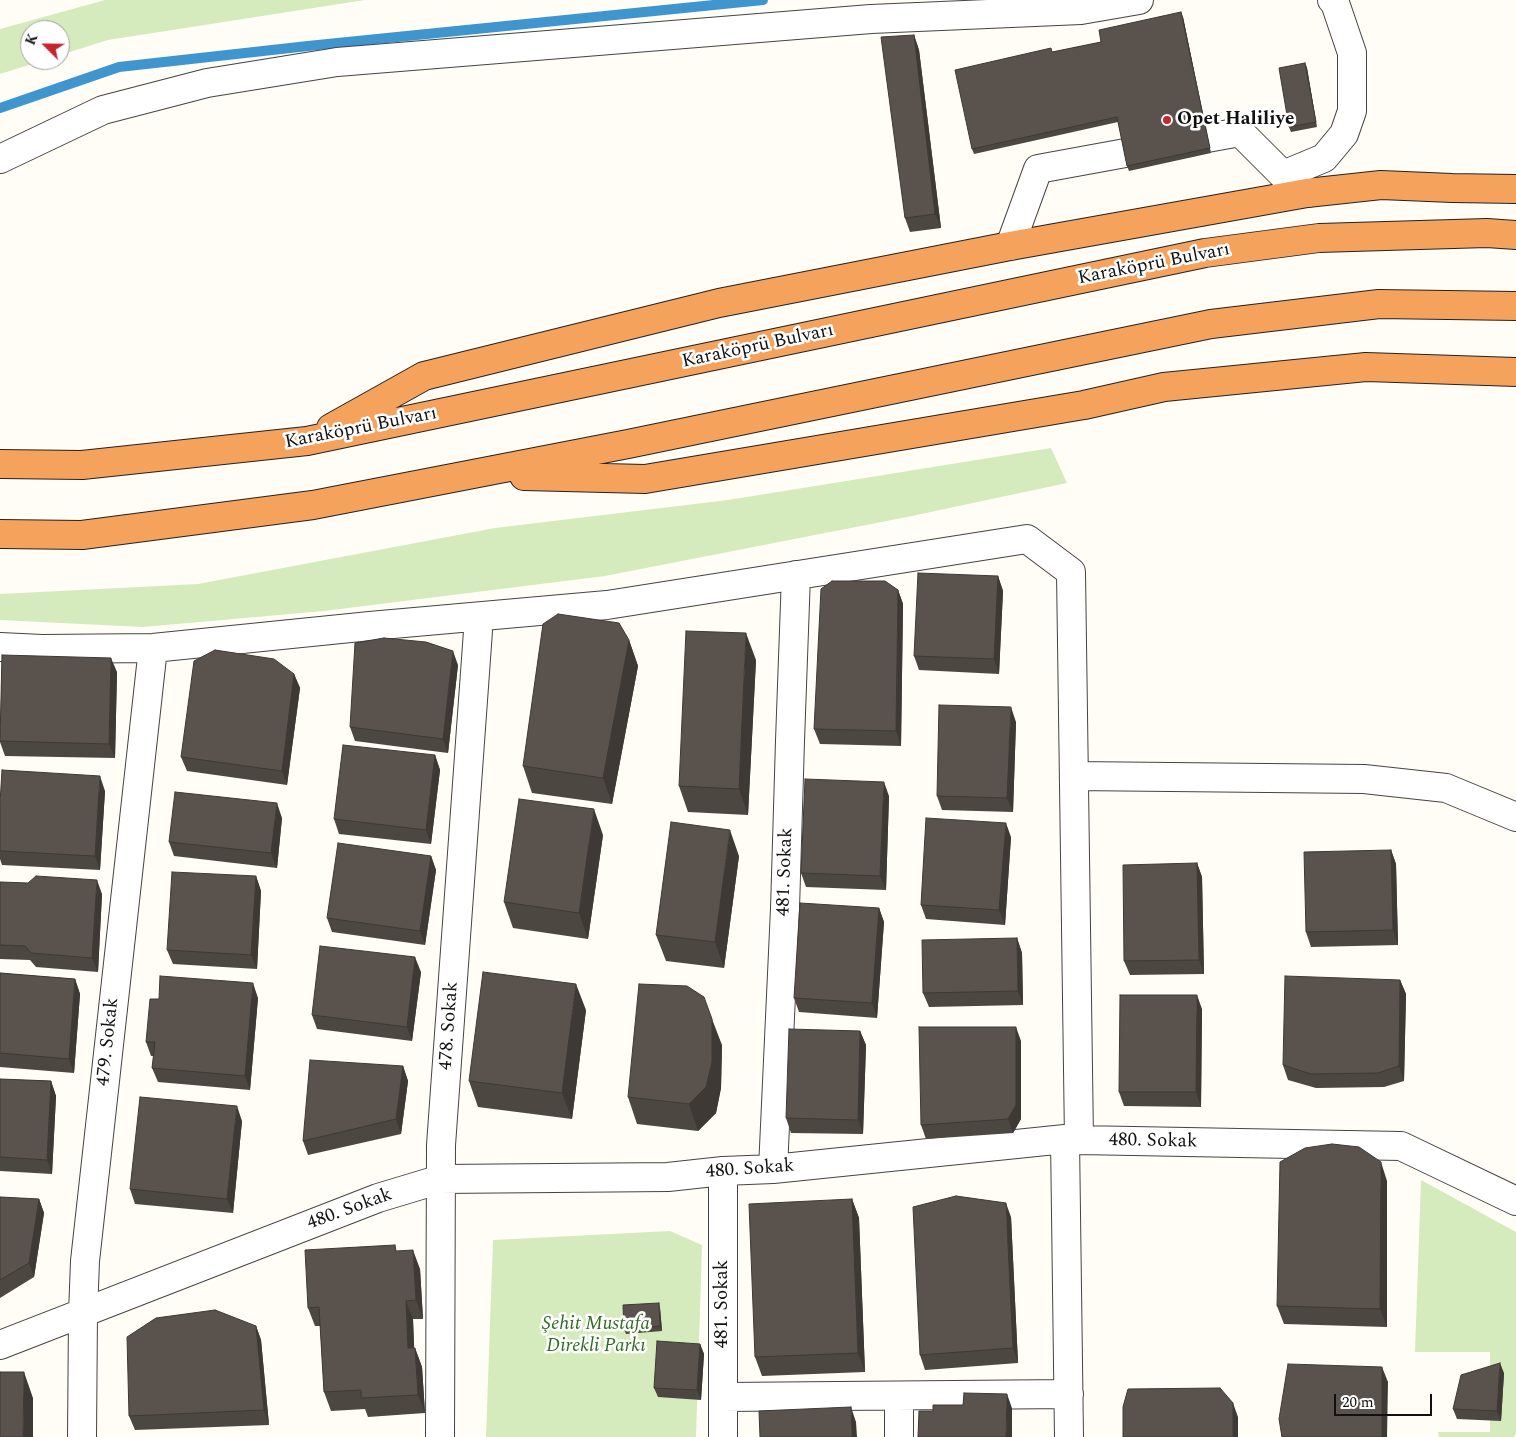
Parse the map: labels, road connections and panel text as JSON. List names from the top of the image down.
{
  "streets": {
    "highway": ["Karaköprü Bulvarı"],
    "street": [
      "481. Sokak",
      "478. Sokak",
      "479. Sokak",
      "480. Sokak"
    ]
  },
  "crossings": [
    ["481. Sokak", "480. Sokak"],
    ["478. Sokak", "480. Sokak"],
    ["479. Sokak", "480. Sokak"]
  ],
  "parks": ["Şehit Mustafa Direkli Parkı"],
  "places": ["Opet Haliliye"],
  "scale_bar": "20 m",
  "north": "top left"
}
